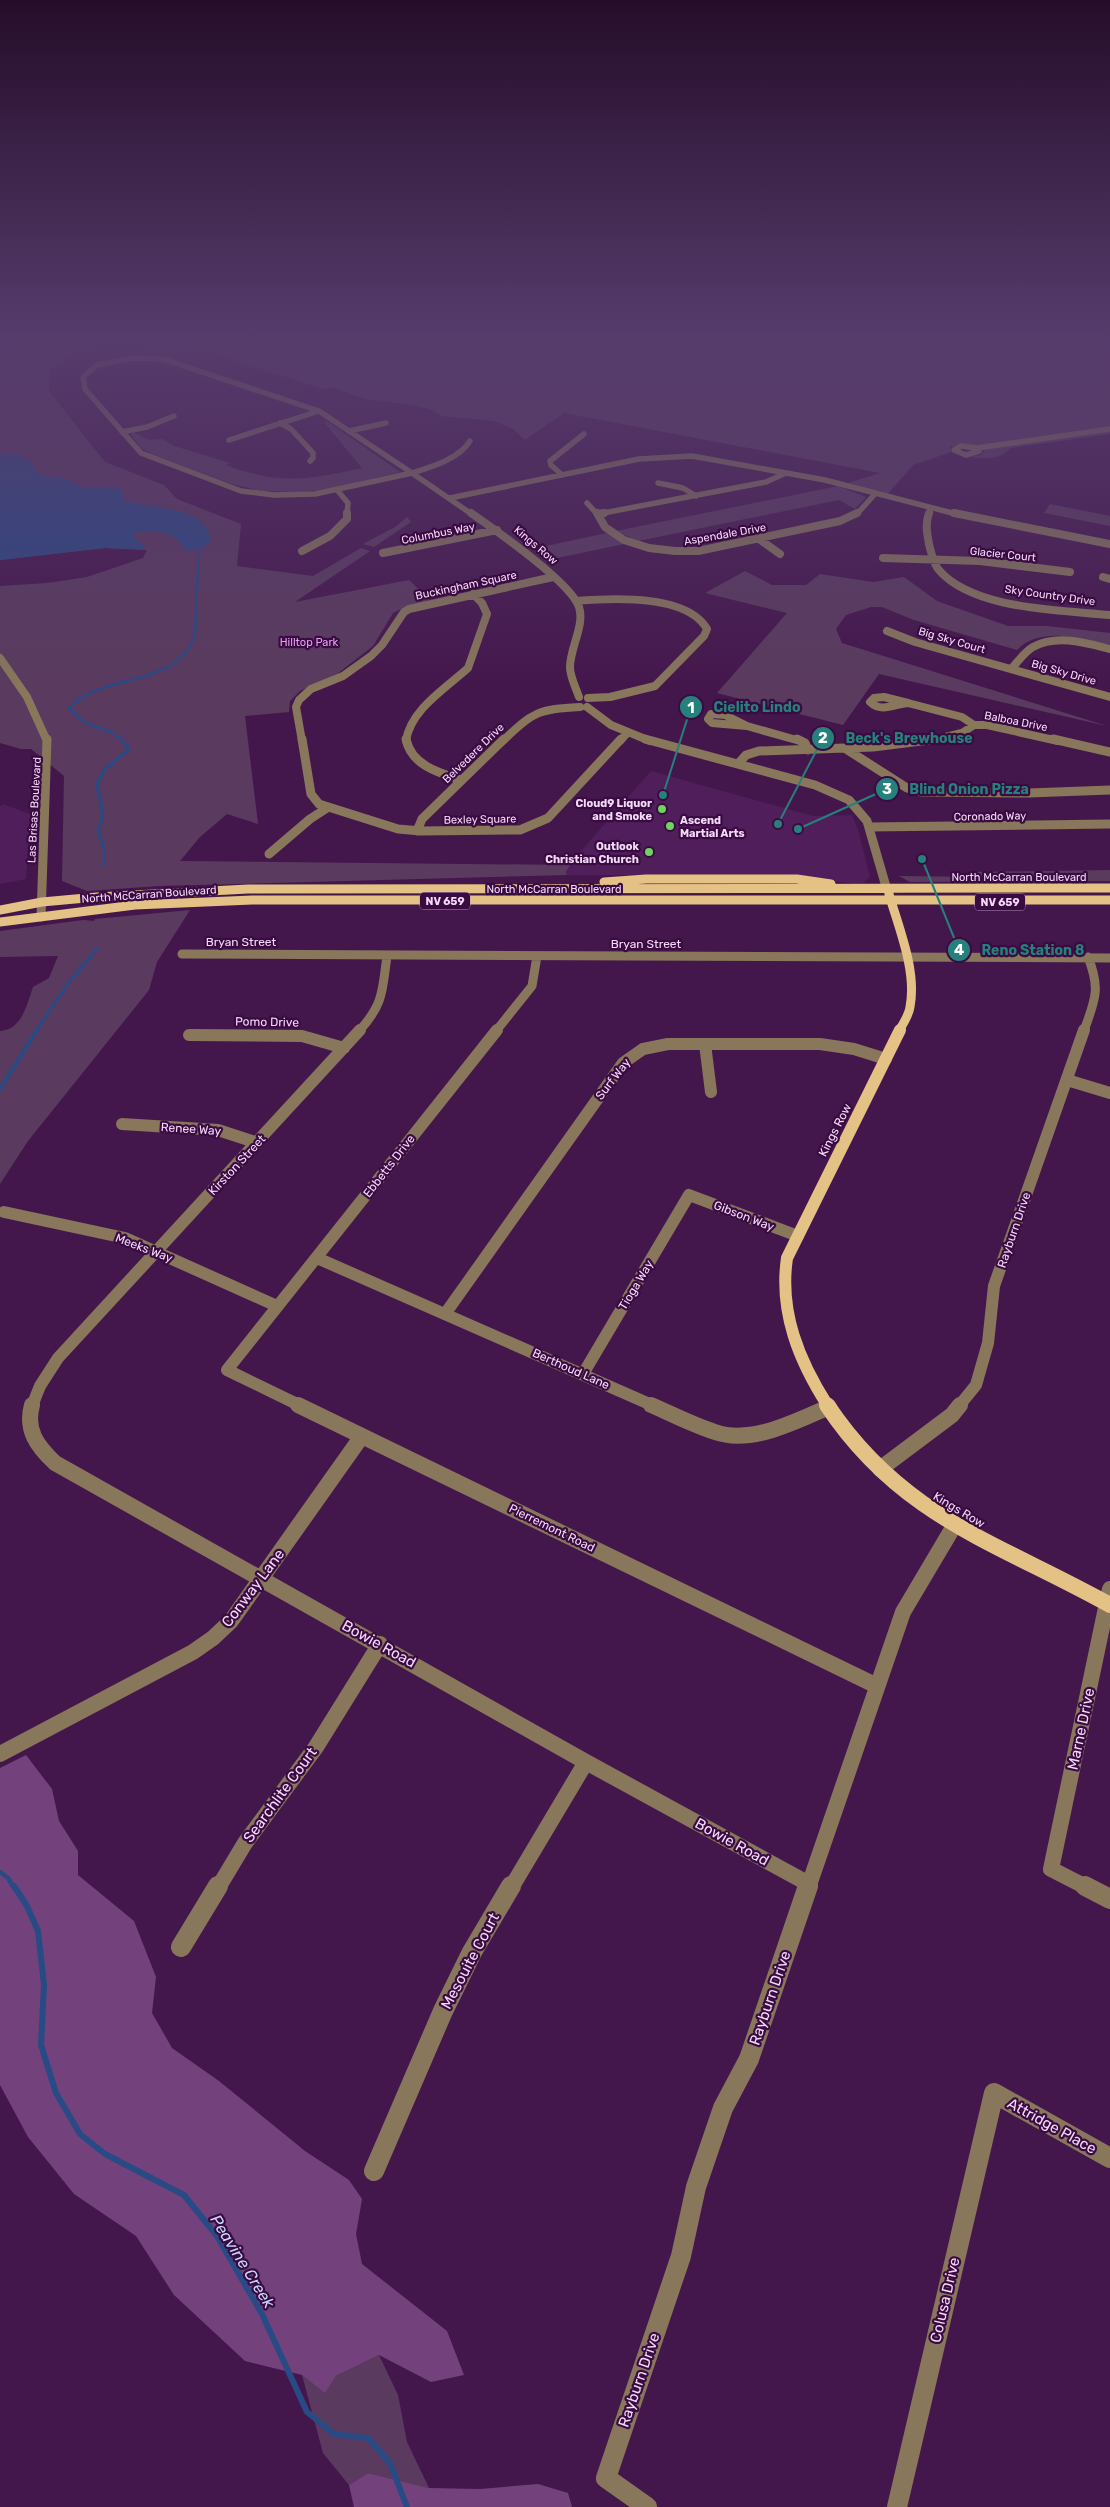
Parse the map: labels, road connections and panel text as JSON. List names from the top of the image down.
{
  "streets": {
    "main road": ["Kings Row", "North McCarran Boulevard", "NV 659"],
    "street": [
      "Columbus Way",
      "Aspendale Drive",
      "Glacier Court",
      "Buckingham Square",
      "Sky Country Drive",
      "Big Sky Court",
      "Big Sky Drive",
      "Balboa Drive",
      "Belvedere Drive",
      "Las Brisas Boulevard",
      "Coronado Way",
      "Bexley Square",
      "Bryan Street",
      "Pomo Drive",
      "Surf Way",
      "Renee Way",
      "Kirston Street",
      "Ebbetts Drive",
      "Gibson Way",
      "Rayburn Drive",
      "Meeks Way",
      "Tioga Way",
      "Berthoud Lane",
      "Pierremont Road",
      "Conway Lane",
      "Bowie Road",
      "Marne Drive",
      "Searchlite Court",
      "Mesouite Court",
      "Attridge Place",
      "Colusa Drive"
    ]
  },
  "crossings": [
    ["Columbus Way", "Kings Row"],
    ["Kings Row", "Buckingham Square"],
    ["Kings Row", "Balboa Drive"],
    ["Kings Row", "Belvedere Drive"],
    ["Kings Row", "Coronado Way"],
    ["Kings Row", "Bexley Square"],
    ["Kings Row", "North McCarran Boulevard"],
    ["Kings Row", "Bryan Street"],
    ["Kings Row", "Surf Way"],
    ["Kings Row", "Gibson Way"],
    ["Kings Row", "Rayburn Drive"],
    ["Kings Row", "Berthoud Lane"],
    ["Kings Row", "Marne Drive"],
    ["Glacier Court", "Sky Country Drive"],
    ["Buckingham Square", "Bexley Square"],
    ["Big Sky Court", "Big Sky Drive"],
    ["Belvedere Drive", "Bexley Square"],
    ["Las Brisas Boulevard", "North McCarran Boulevard"],
    ["Bryan Street", "Kirston Street"],
    ["Bryan Street", "Ebbetts Drive"],
    ["Bryan Street", "Rayburn Drive"],
    ["Pomo Drive", "Kirston Street"],
    ["Surf Way", "Berthoud Lane"],
    ["Renee Way", "Kirston Street"],
    ["Kirston Street", "Meeks Way"],
    ["Kirston Street", "Bowie Road"],
    ["Ebbetts Drive", "Meeks Way"],
    ["Ebbetts Drive", "Berthoud Lane"],
    ["Ebbetts Drive", "Pierremont Road"],
    ["Gibson Way", "Tioga Way"],
    ["Rayburn Drive", "Pierremont Road"],
    ["Rayburn Drive", "Bowie Road"],
    ["Tioga Way", "Berthoud Lane"],
    ["Pierremont Road", "Conway Lane"],
    ["Conway Lane", "Bowie Road"],
    ["Bowie Road", "Searchlite Court"],
    ["Bowie Road", "Mesouite Court"],
    ["Attridge Place", "Colusa Drive"]
  ],
  "water": ["Peavine Creek"],
  "parks": ["Hilltop Park"],
  "places": [
    "Cielito Lindo",
    "Cloud9 Liquor and Smoke",
    "Beck's Brewhouse",
    "Ascend Martial Arts",
    "Blind Onion Pizza",
    "Outlook Christian Church",
    "Reno Station 8"
  ]
}
